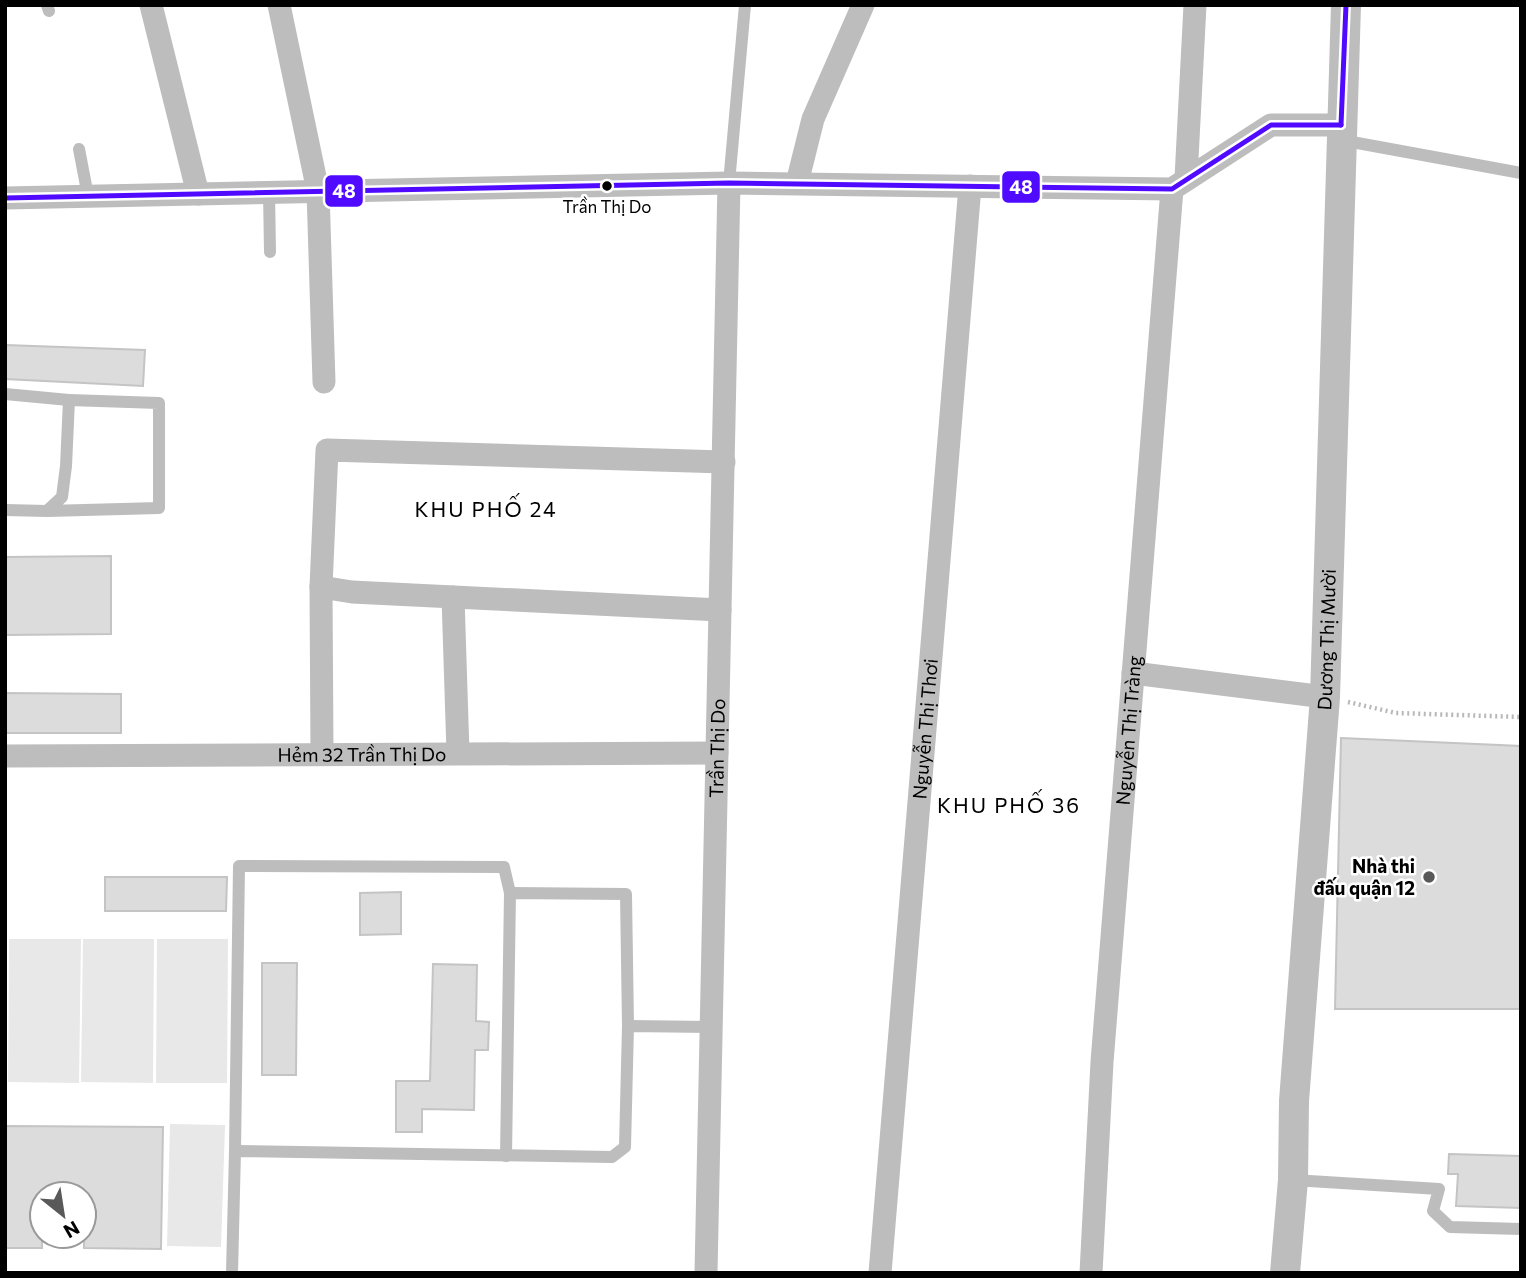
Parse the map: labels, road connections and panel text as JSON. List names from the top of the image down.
{
  "streets": {
    "street": [
      "Dương Thị Mười",
      "Nguyễn Thị Thơi",
      "Nguyễn Thị Tràng",
      "Trần Thị Do",
      "Hẻm 32 Trần Thị Do"
    ]
  },
  "crossings": [
    ["Trần Thị Do", "Hẻm 32 Trần Thị Do"]
  ],
  "districts": ["KHU PHỐ 24", "KHU PHỐ 36"],
  "places": ["Trần Thị Do", "Nhà thi đấu quận 12"],
  "lines": ["transit line 48"],
  "north": "bottom right"
}
